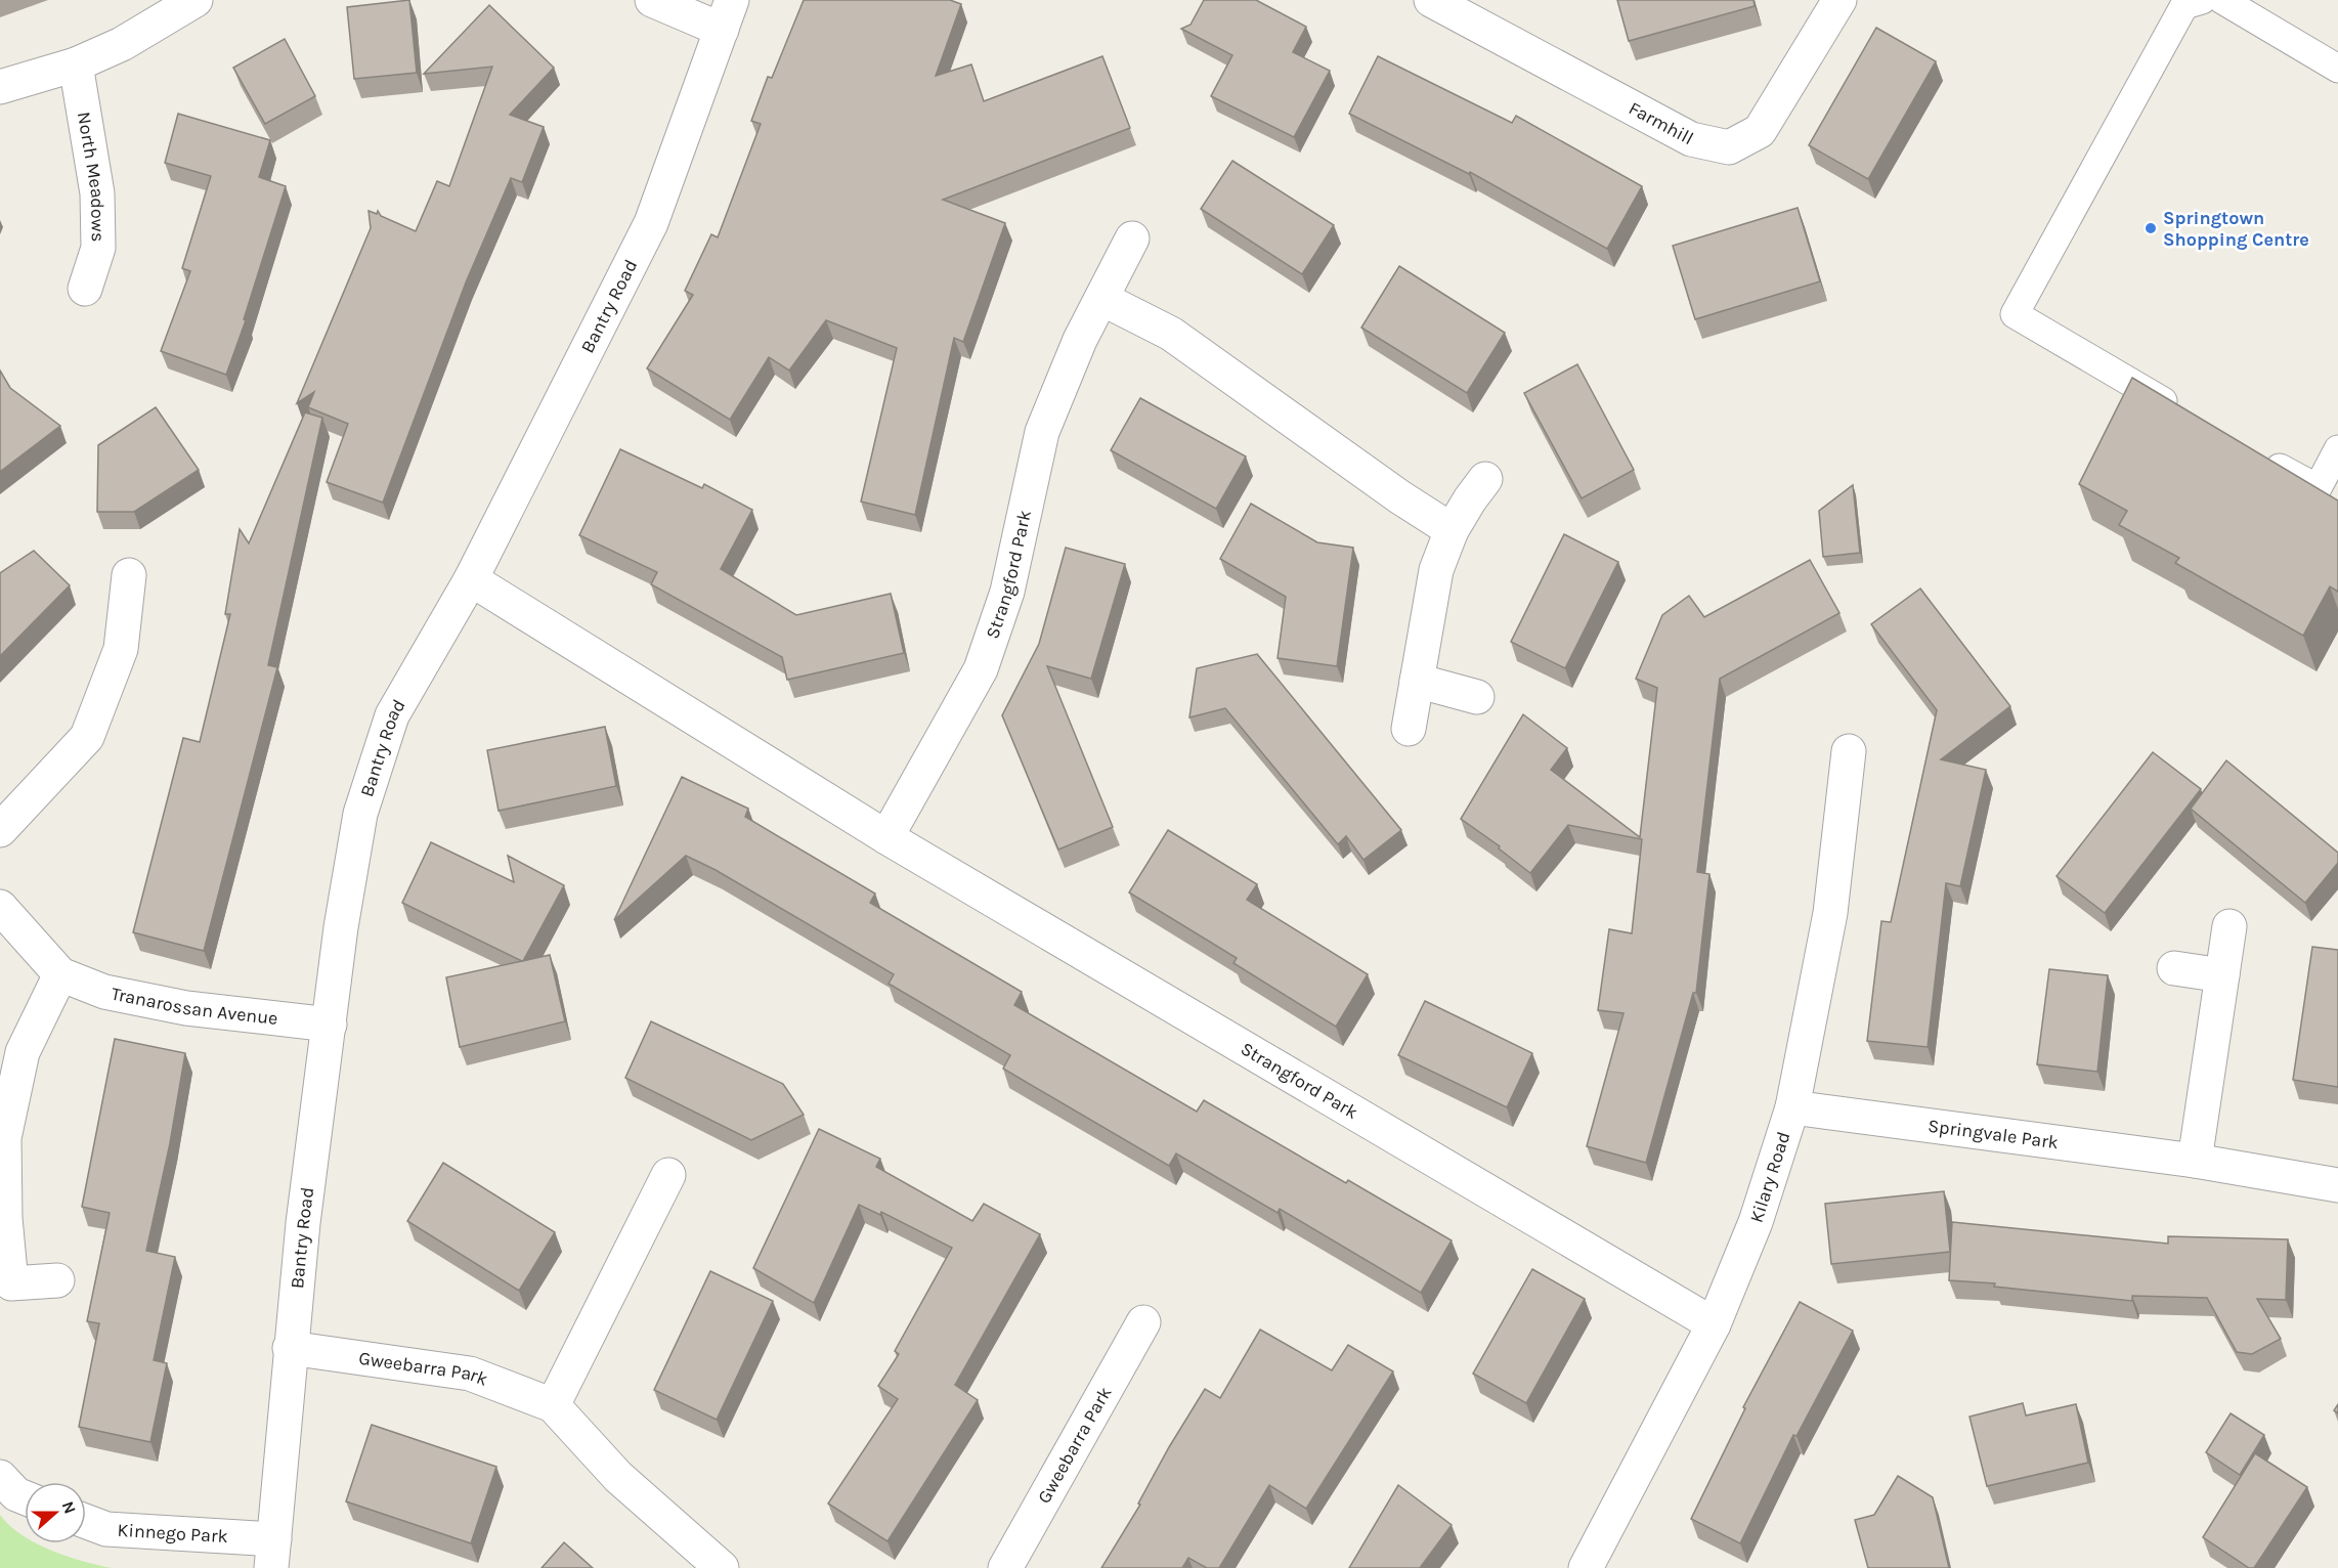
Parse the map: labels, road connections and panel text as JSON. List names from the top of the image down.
{
  "streets": {
    "street": [
      "Farmhill",
      "North Meadows",
      "Bantry Road",
      "Strangford Park",
      "Tranarossan Avenue",
      "Springvale Park",
      "Kilary Road",
      "Gweebarra Park",
      "Kinnego Park"
    ]
  },
  "crossings": [
    ["Bantry Road", "Strangford Park"],
    ["Bantry Road", "Tranarossan Avenue"],
    ["Bantry Road", "Gweebarra Park"],
    ["Bantry Road", "Kinnego Park"],
    ["Strangford Park", "Kilary Road"],
    ["Springvale Park", "Kilary Road"]
  ],
  "places": ["Springtown Shopping Centre"],
  "north": "right"
}
